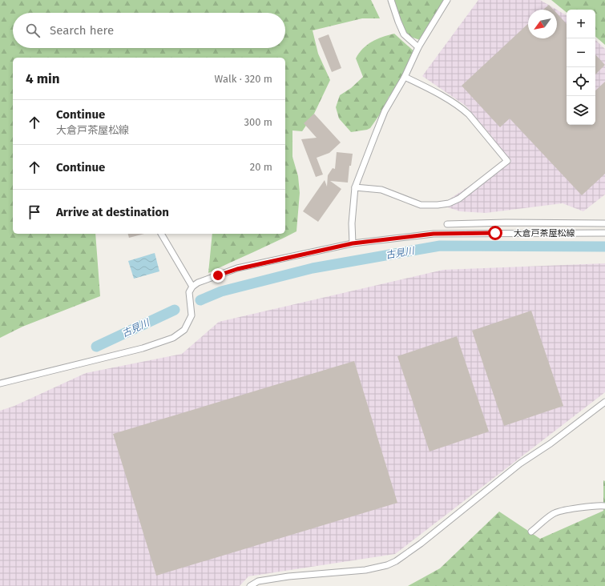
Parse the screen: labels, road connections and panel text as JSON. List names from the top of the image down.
{
  "streets": {
    "street": ["大倉戸茶屋松線"]
  },
  "water": ["古見川"],
  "north": "bottom left",
  "page": {
    "map_buttons": ["+", "−"],
    "search": "Search here",
    "heading": ["4 min", "Walk · 320 m"],
    "list": [
      ["Continue", "大倉戸茶屋松線", "300 m"],
      ["Continue", "20 m"],
      "Arrive at destination"
    ]
  }
}
